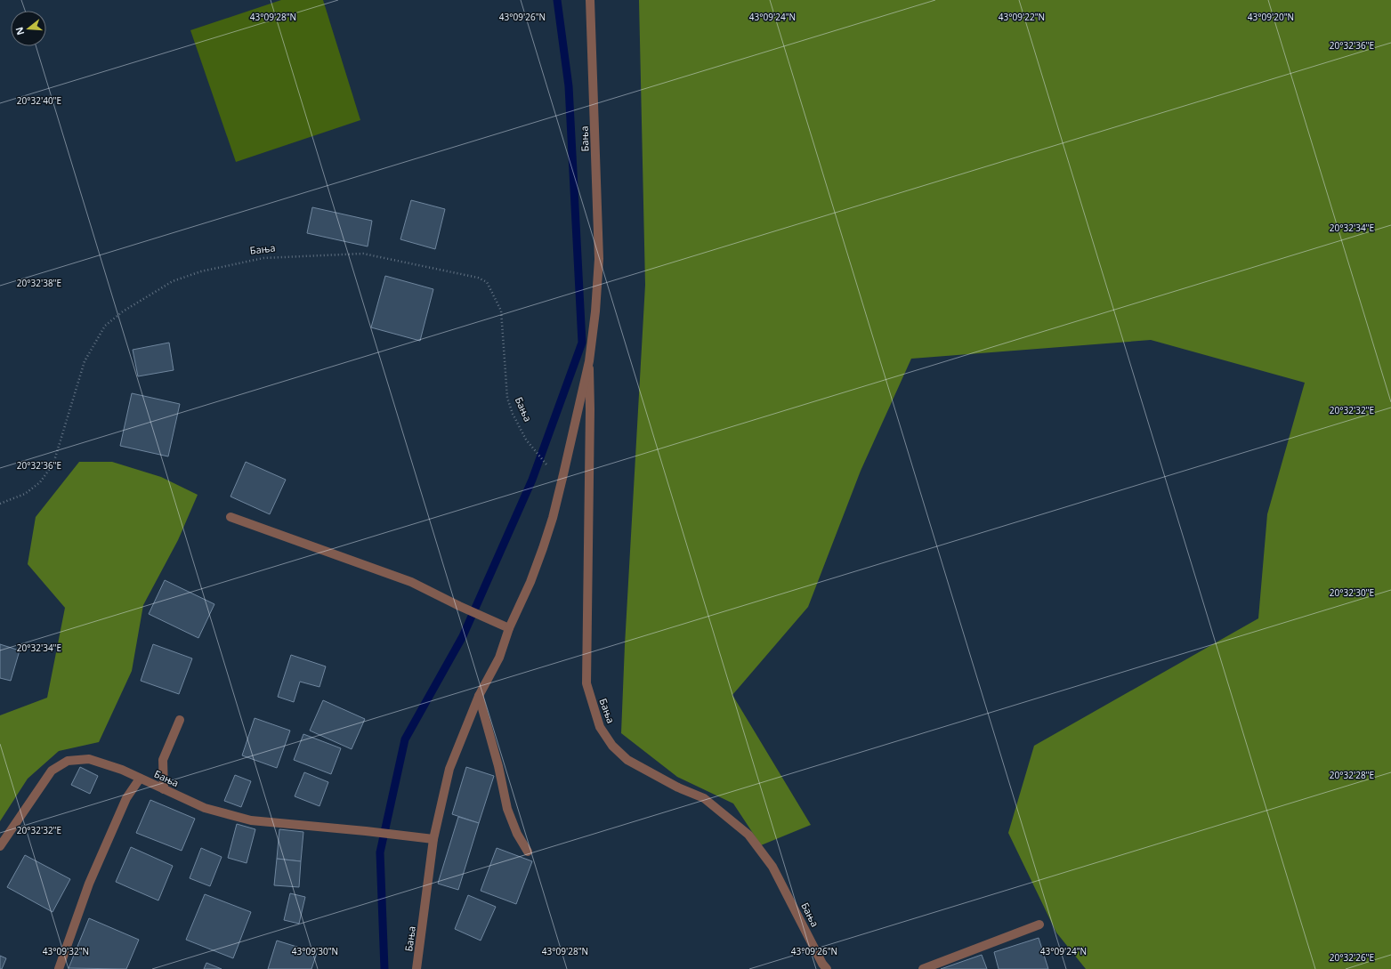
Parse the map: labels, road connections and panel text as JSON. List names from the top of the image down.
{
  "streets": {
    "street": ["Бања"]
  },
  "north": "left",
  "coordinates": [
    "43°09'28\"N",
    "43°09'26\"N",
    "43°09'24\"N",
    "43°09'22\"N",
    "43°09'20\"N",
    "20°32'36\"E",
    "20°32'40\"E",
    "20°32'34\"E",
    "20°32'38\"E",
    "20°32'32\"E",
    "20°32'30\"E",
    "20°32'28\"E",
    "43°09'32\"N",
    "43°09'30\"N",
    "20°32'26\"E"
  ]
}
